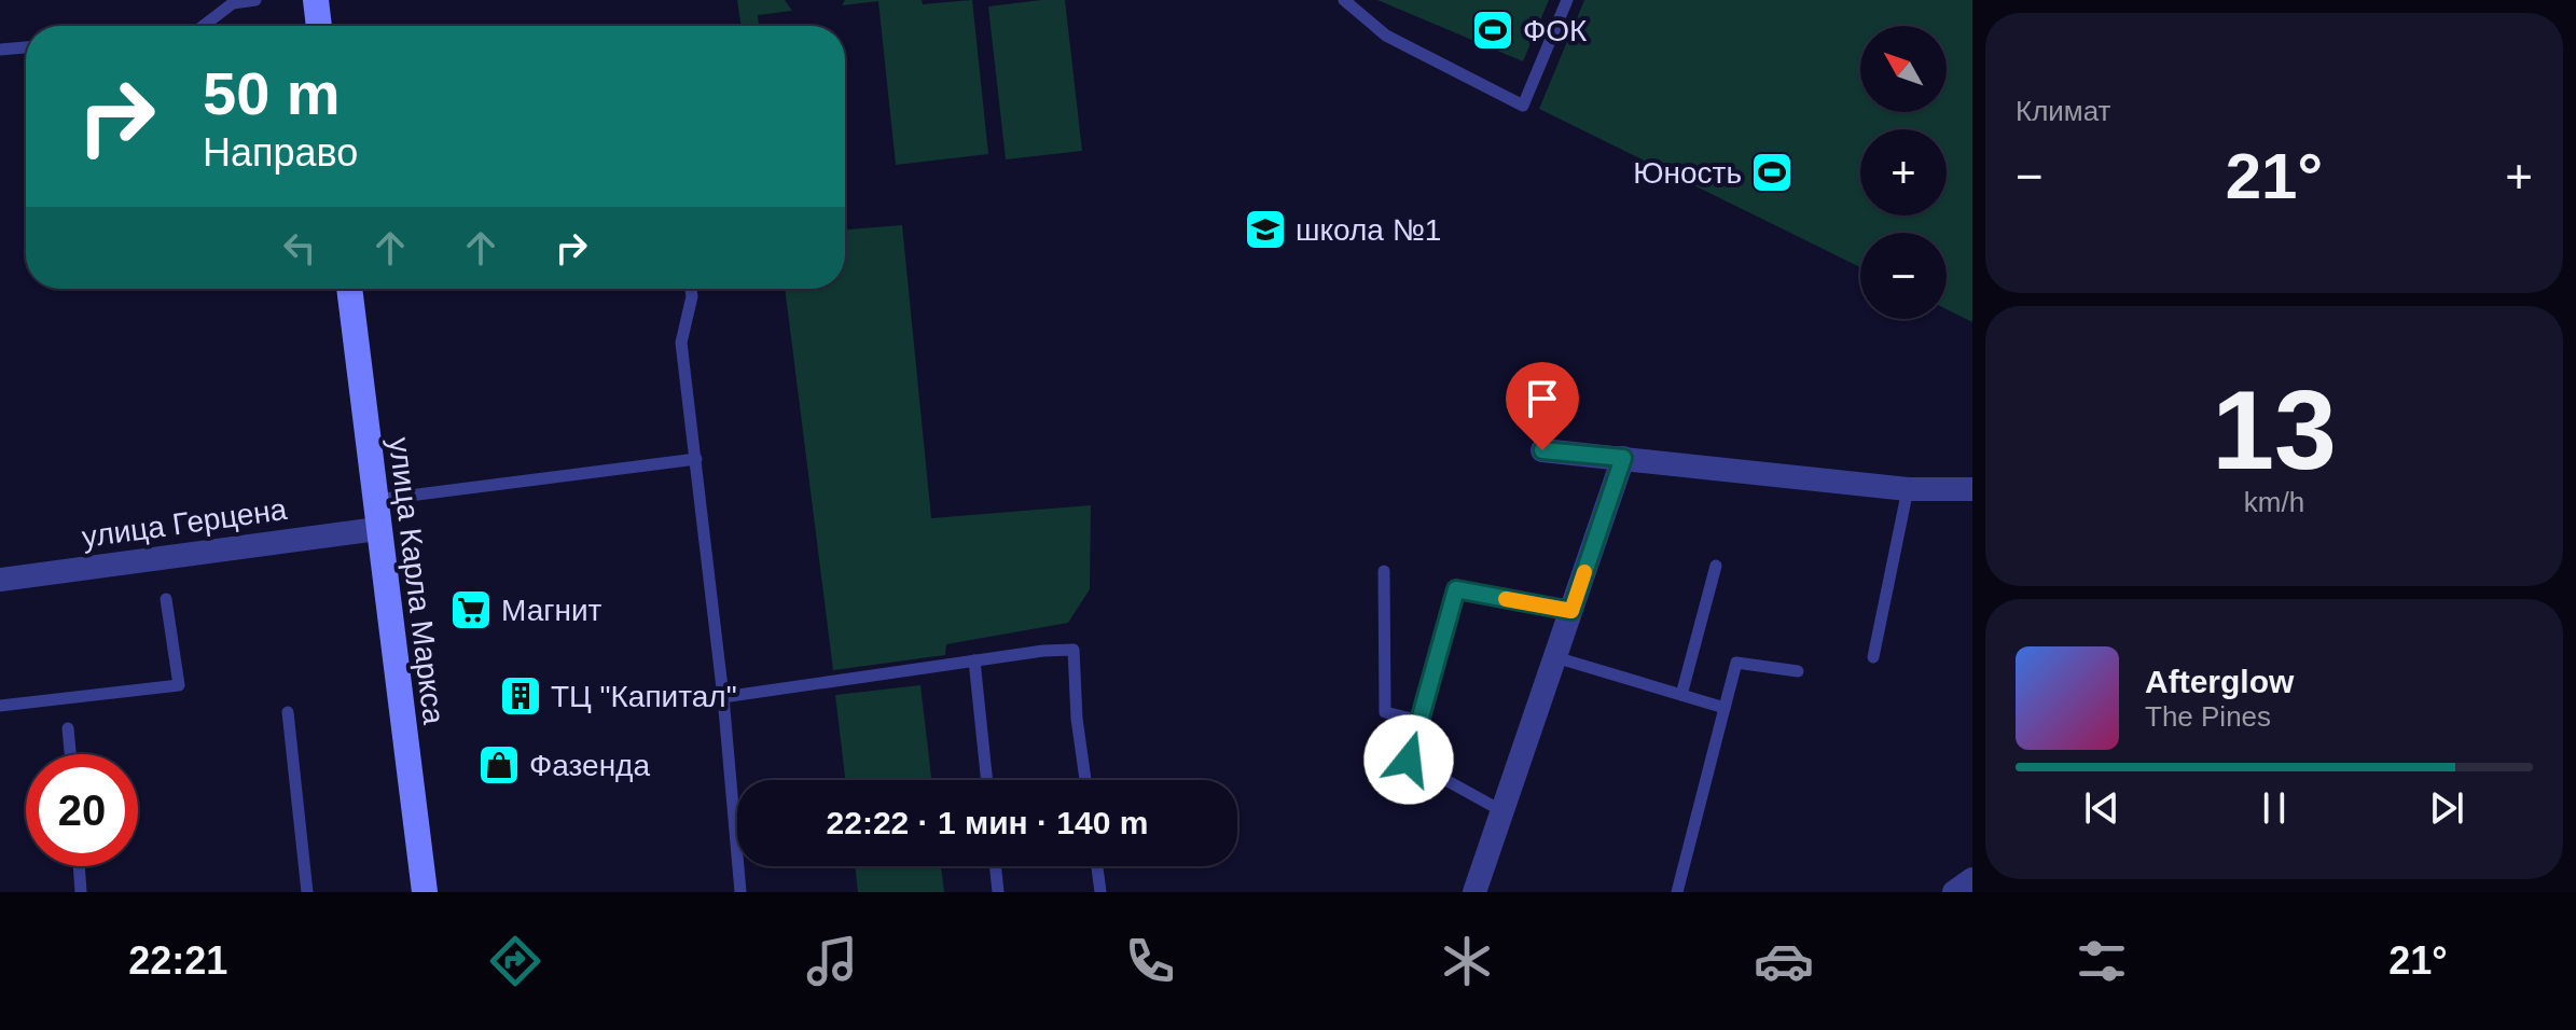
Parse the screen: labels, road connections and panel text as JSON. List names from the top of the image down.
{
  "streets": {
    "main road": ["улица Карла Маркса"],
    "street": ["улица Герцена"]
  },
  "crossings": [
    ["улица Герцена", "улица Карла Маркса"]
  ],
  "places": {
    "sports": ["ФОК", "Юность"],
    "school or university": ["школа №1"],
    "supermarket": ["Магнит"],
    "building": ["ТЦ \"Капитал\""],
    "shop": ["Фазенда"]
  },
  "north": "top left",
  "page": {
    "tile": [
      "Климат",
      ["13", "km/h"]
    ],
    "map_buttons": ["+", "−"],
    "turn": ["50 m", "Направо"],
    "heat": ["−", "21°", "+"],
    "song": ["Afterglow", "The Pines"],
    "limit": "20",
    "trip": "22:22 · 1 мин · 140 m",
    "tabs": ["22:21", "21°"]
  }
}
